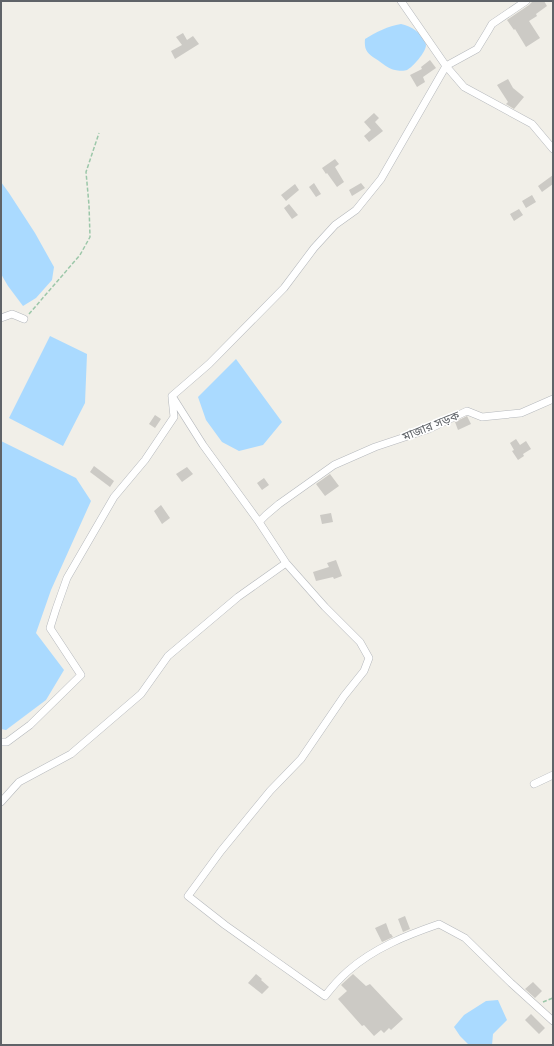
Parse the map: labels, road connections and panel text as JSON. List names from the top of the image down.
{
  "streets": {
    "street": ["মাজার সড়ক"]
  }
}
